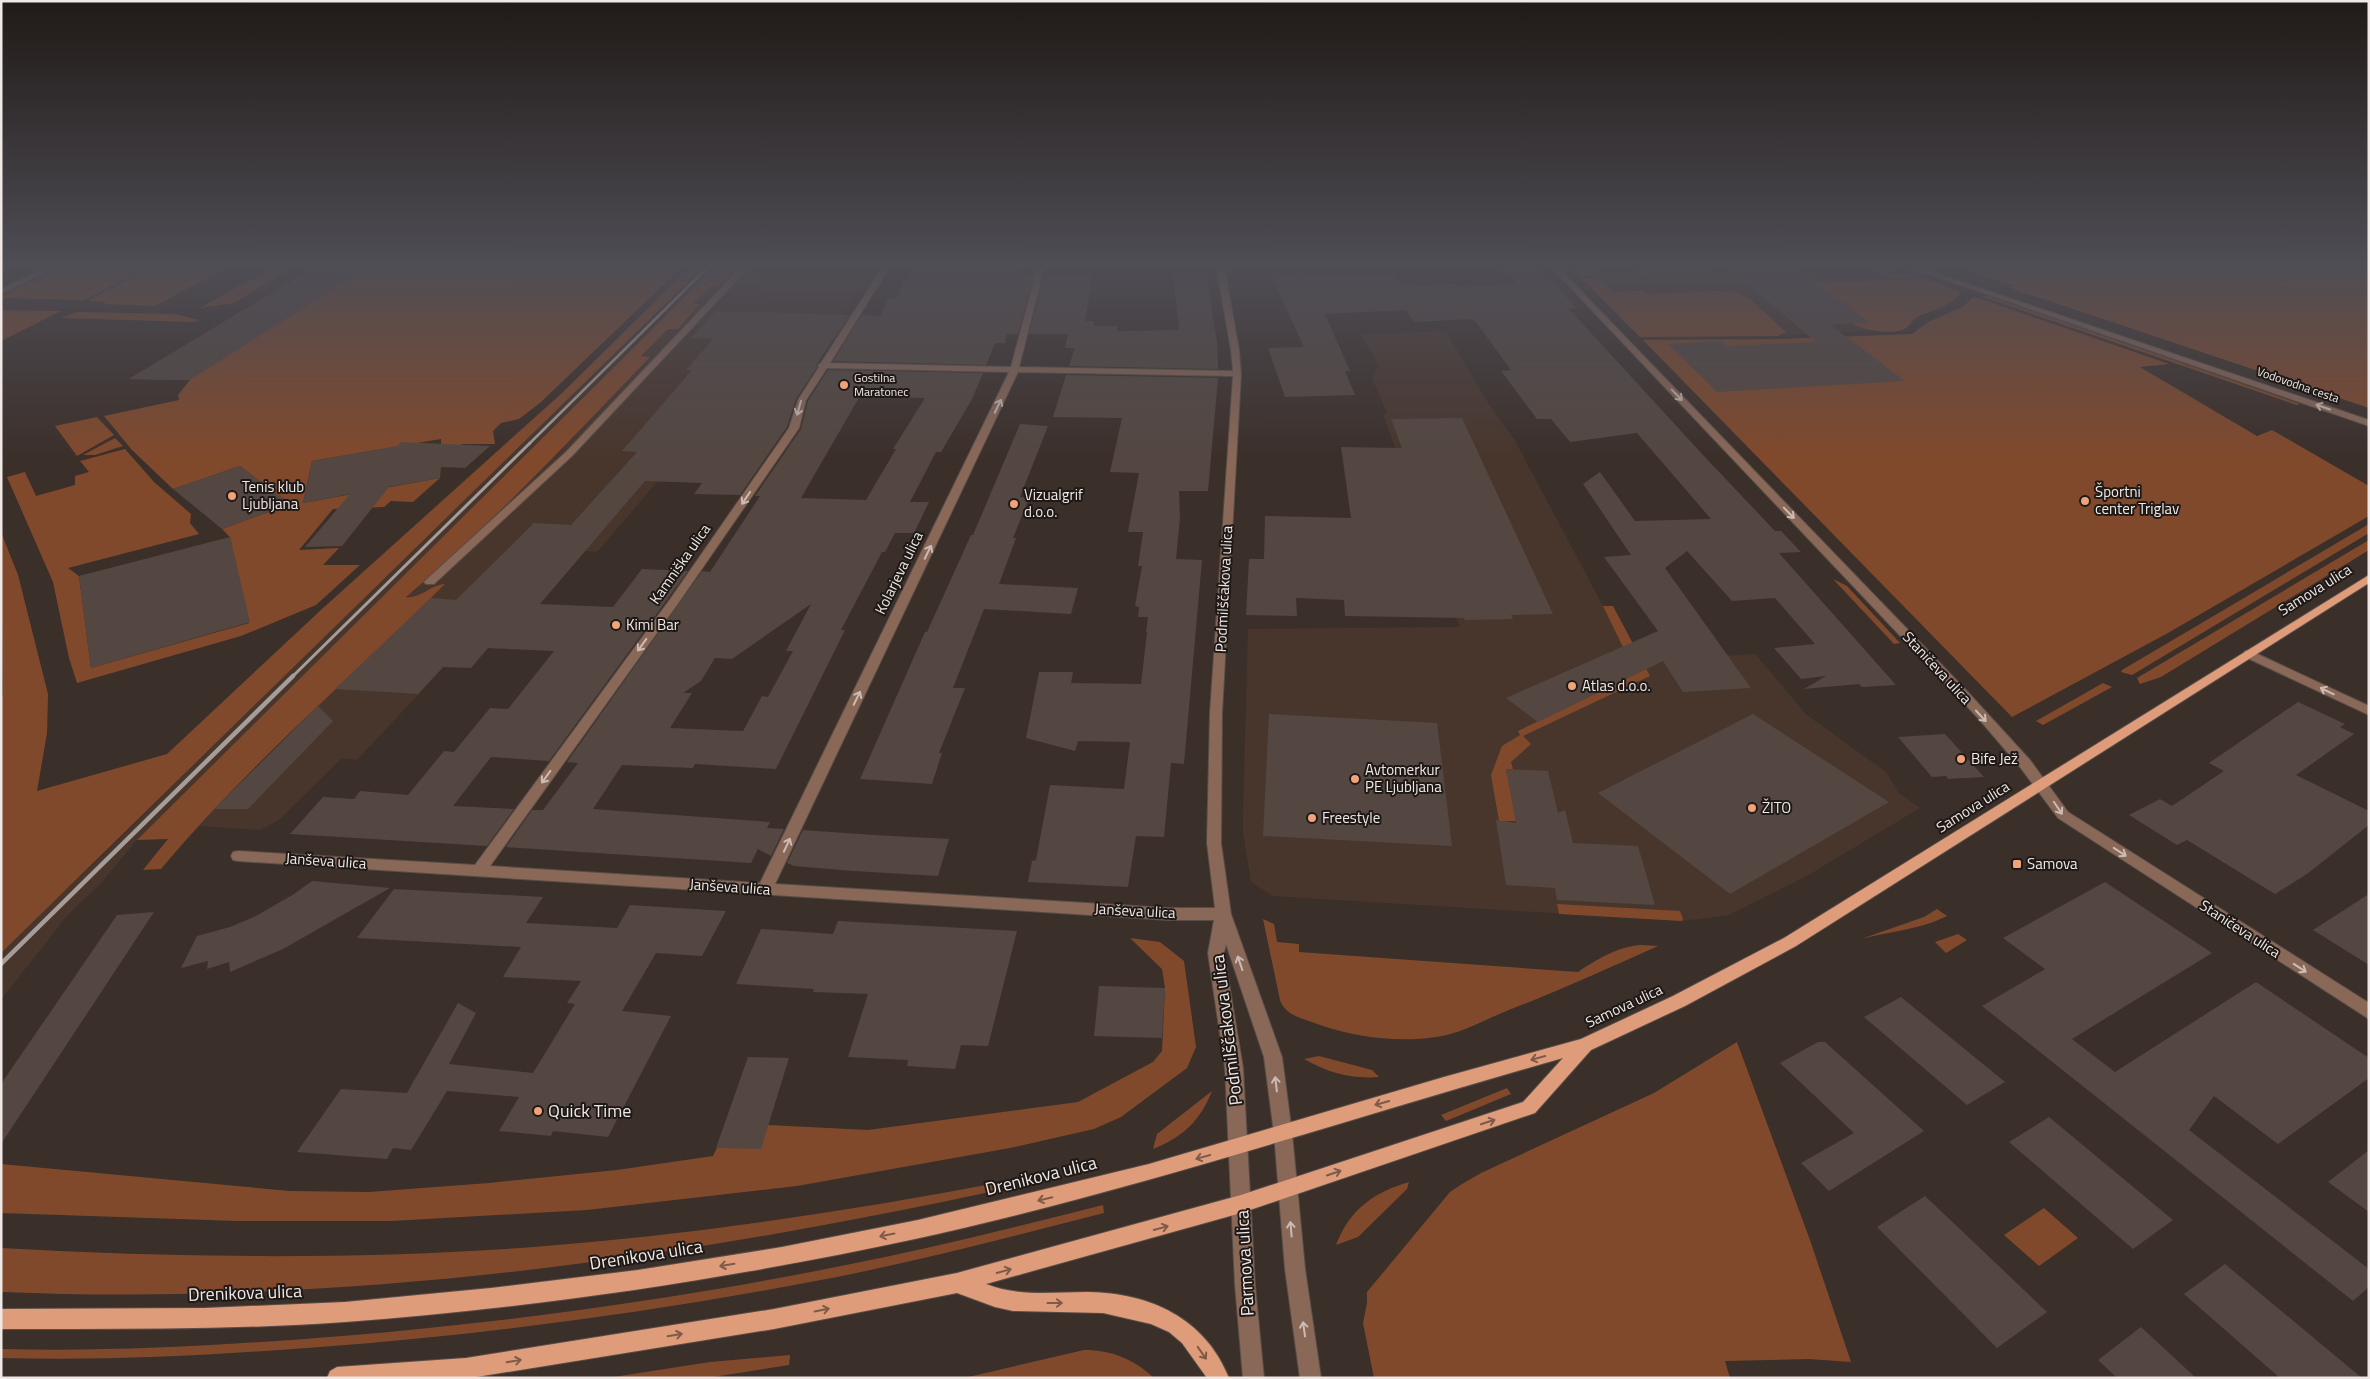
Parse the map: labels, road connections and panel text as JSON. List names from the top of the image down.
{
  "streets": {
    "main road": ["Samova ulica", "Drenikova ulica"],
    "street": [
      "Vodovodna cesta",
      "Kamniška ulica",
      "Kolarjeva ulica",
      "Podmilščakova ulica",
      "Staničeva ulica",
      "Janševa ulica",
      "Parmova ulica"
    ]
  },
  "crossings": [
    ["Kamniška ulica", "Janševa ulica"],
    ["Kolarjeva ulica", "Janševa ulica"],
    ["Podmilščakova ulica", "Samova ulica"],
    ["Podmilščakova ulica", "Janševa ulica"],
    ["Podmilščakova ulica", "Drenikova ulica"],
    ["Podmilščakova ulica", "Parmova ulica"],
    ["Samova ulica", "Staničeva ulica"],
    ["Samova ulica", "Drenikova ulica"],
    ["Drenikova ulica", "Parmova ulica"]
  ],
  "one_way": [
    "Vodovodna cesta",
    "Kamniška ulica",
    "Kolarjeva ulica",
    "Staničeva ulica"
  ],
  "places": {
    "other": [
      "Gostilna Maratonec",
      "Tenis klub Ljubljana",
      "Športni center Triglav",
      "Vizualgrif d.o.o.",
      "Kimi Bar",
      "Atlas d.o.o.",
      "Bife Jež",
      "Avtomerkur PE Ljubljana",
      "ŽITO",
      "Freestyle",
      "Quick Time"
    ],
    "transit": ["Samova"]
  }
}
